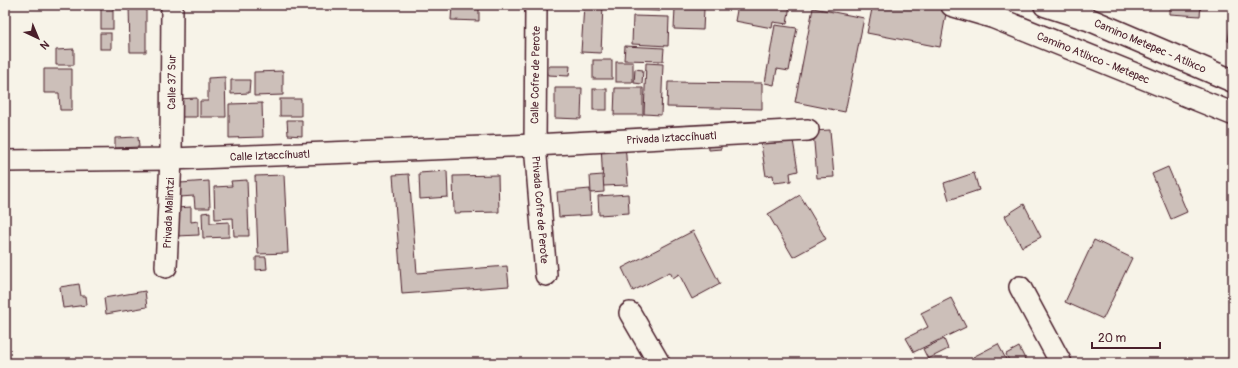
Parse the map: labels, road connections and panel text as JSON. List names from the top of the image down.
{
  "streets": {
    "main road": ["Camino Metepec - Atlixco", "Camino Atlixco - Metepec"],
    "street": [
      "Calle Cofre de Perote",
      "Calle 37 Sur",
      "Privada Iztaccíhuatl",
      "Calle Iztaccíhuatl",
      "Privada Cofre de Perote",
      "Privada Malintzi"
    ]
  },
  "crossings": [
    ["Calle Cofre de Perote", "Privada Iztaccíhuatl"],
    ["Calle Cofre de Perote", "Calle Iztaccíhuatl"],
    ["Calle Cofre de Perote", "Privada Cofre de Perote"],
    ["Calle 37 Sur", "Calle Iztaccíhuatl"],
    ["Calle 37 Sur", "Privada Malintzi"],
    ["Privada Iztaccíhuatl", "Calle Iztaccíhuatl"],
    ["Privada Iztaccíhuatl", "Privada Cofre de Perote"],
    ["Calle Iztaccíhuatl", "Privada Cofre de Perote"],
    ["Calle Iztaccíhuatl", "Privada Malintzi"]
  ],
  "scale_bar": "20 m",
  "north": "bottom right"
}
